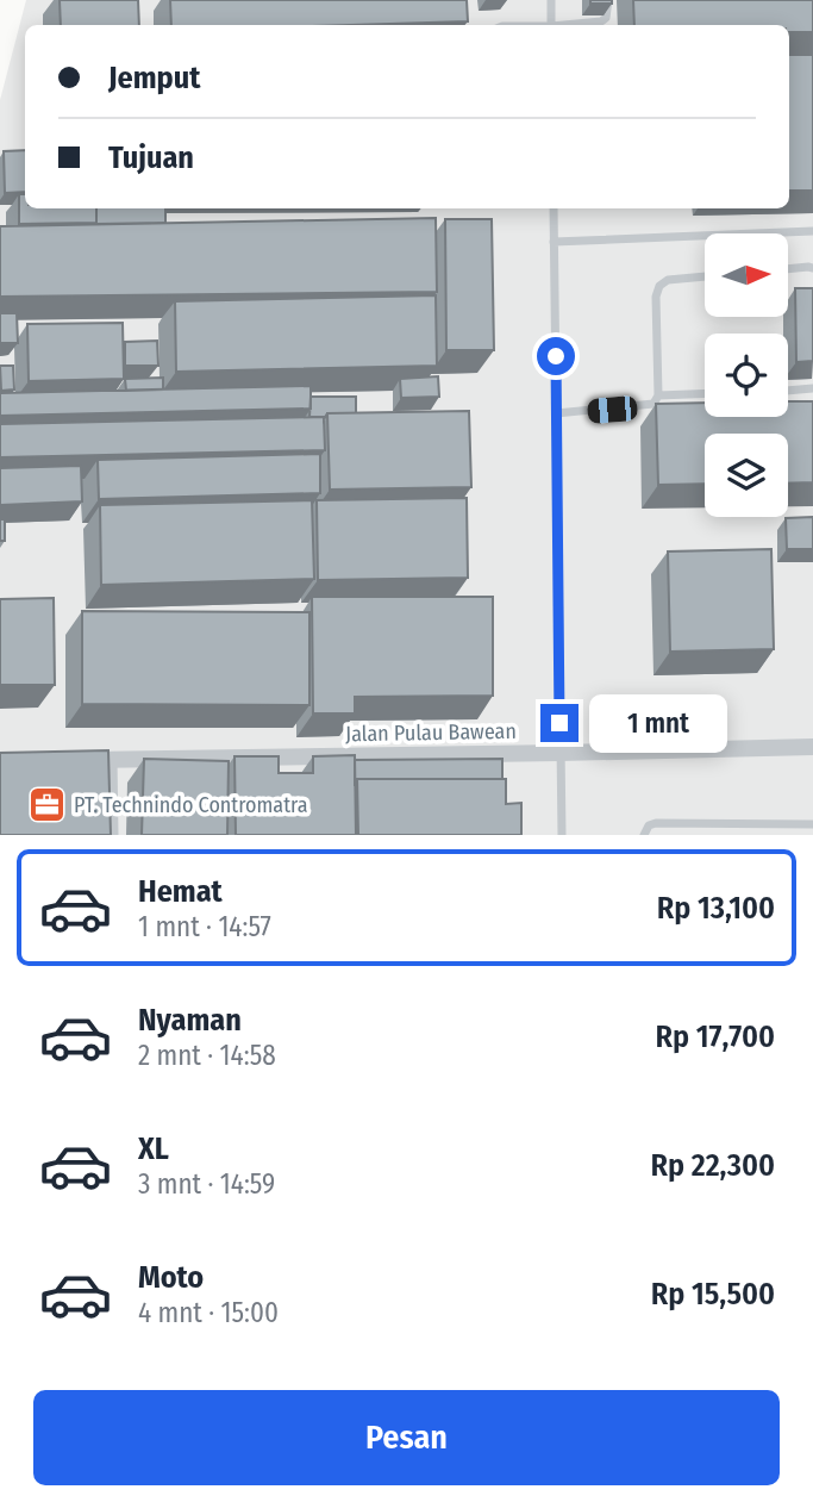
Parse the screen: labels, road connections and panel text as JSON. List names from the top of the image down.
{
  "streets": {
    "street": ["Jalan Pulau Bawean"]
  },
  "places": {
    "office": ["PT. Technindo Contromatra"]
  },
  "north": "right",
  "page": {
    "banner": ["Jemput", "Tujuan"],
    "bubble": "1 mnt",
    "list": [
      {
        "name": "Hemat",
        "note": "1 mnt · 14:57",
        "value": "Rp 13,100"
      },
      {
        "name": "Nyaman",
        "note": "2 mnt · 14:58",
        "value": "Rp 17,700"
      },
      {
        "name": "XL",
        "note": "3 mnt · 14:59",
        "value": "Rp 22,300"
      },
      {
        "name": "Moto",
        "note": "4 mnt · 15:00",
        "value": "Rp 15,500"
      }
    ],
    "buttons": "Pesan"
  }
}
